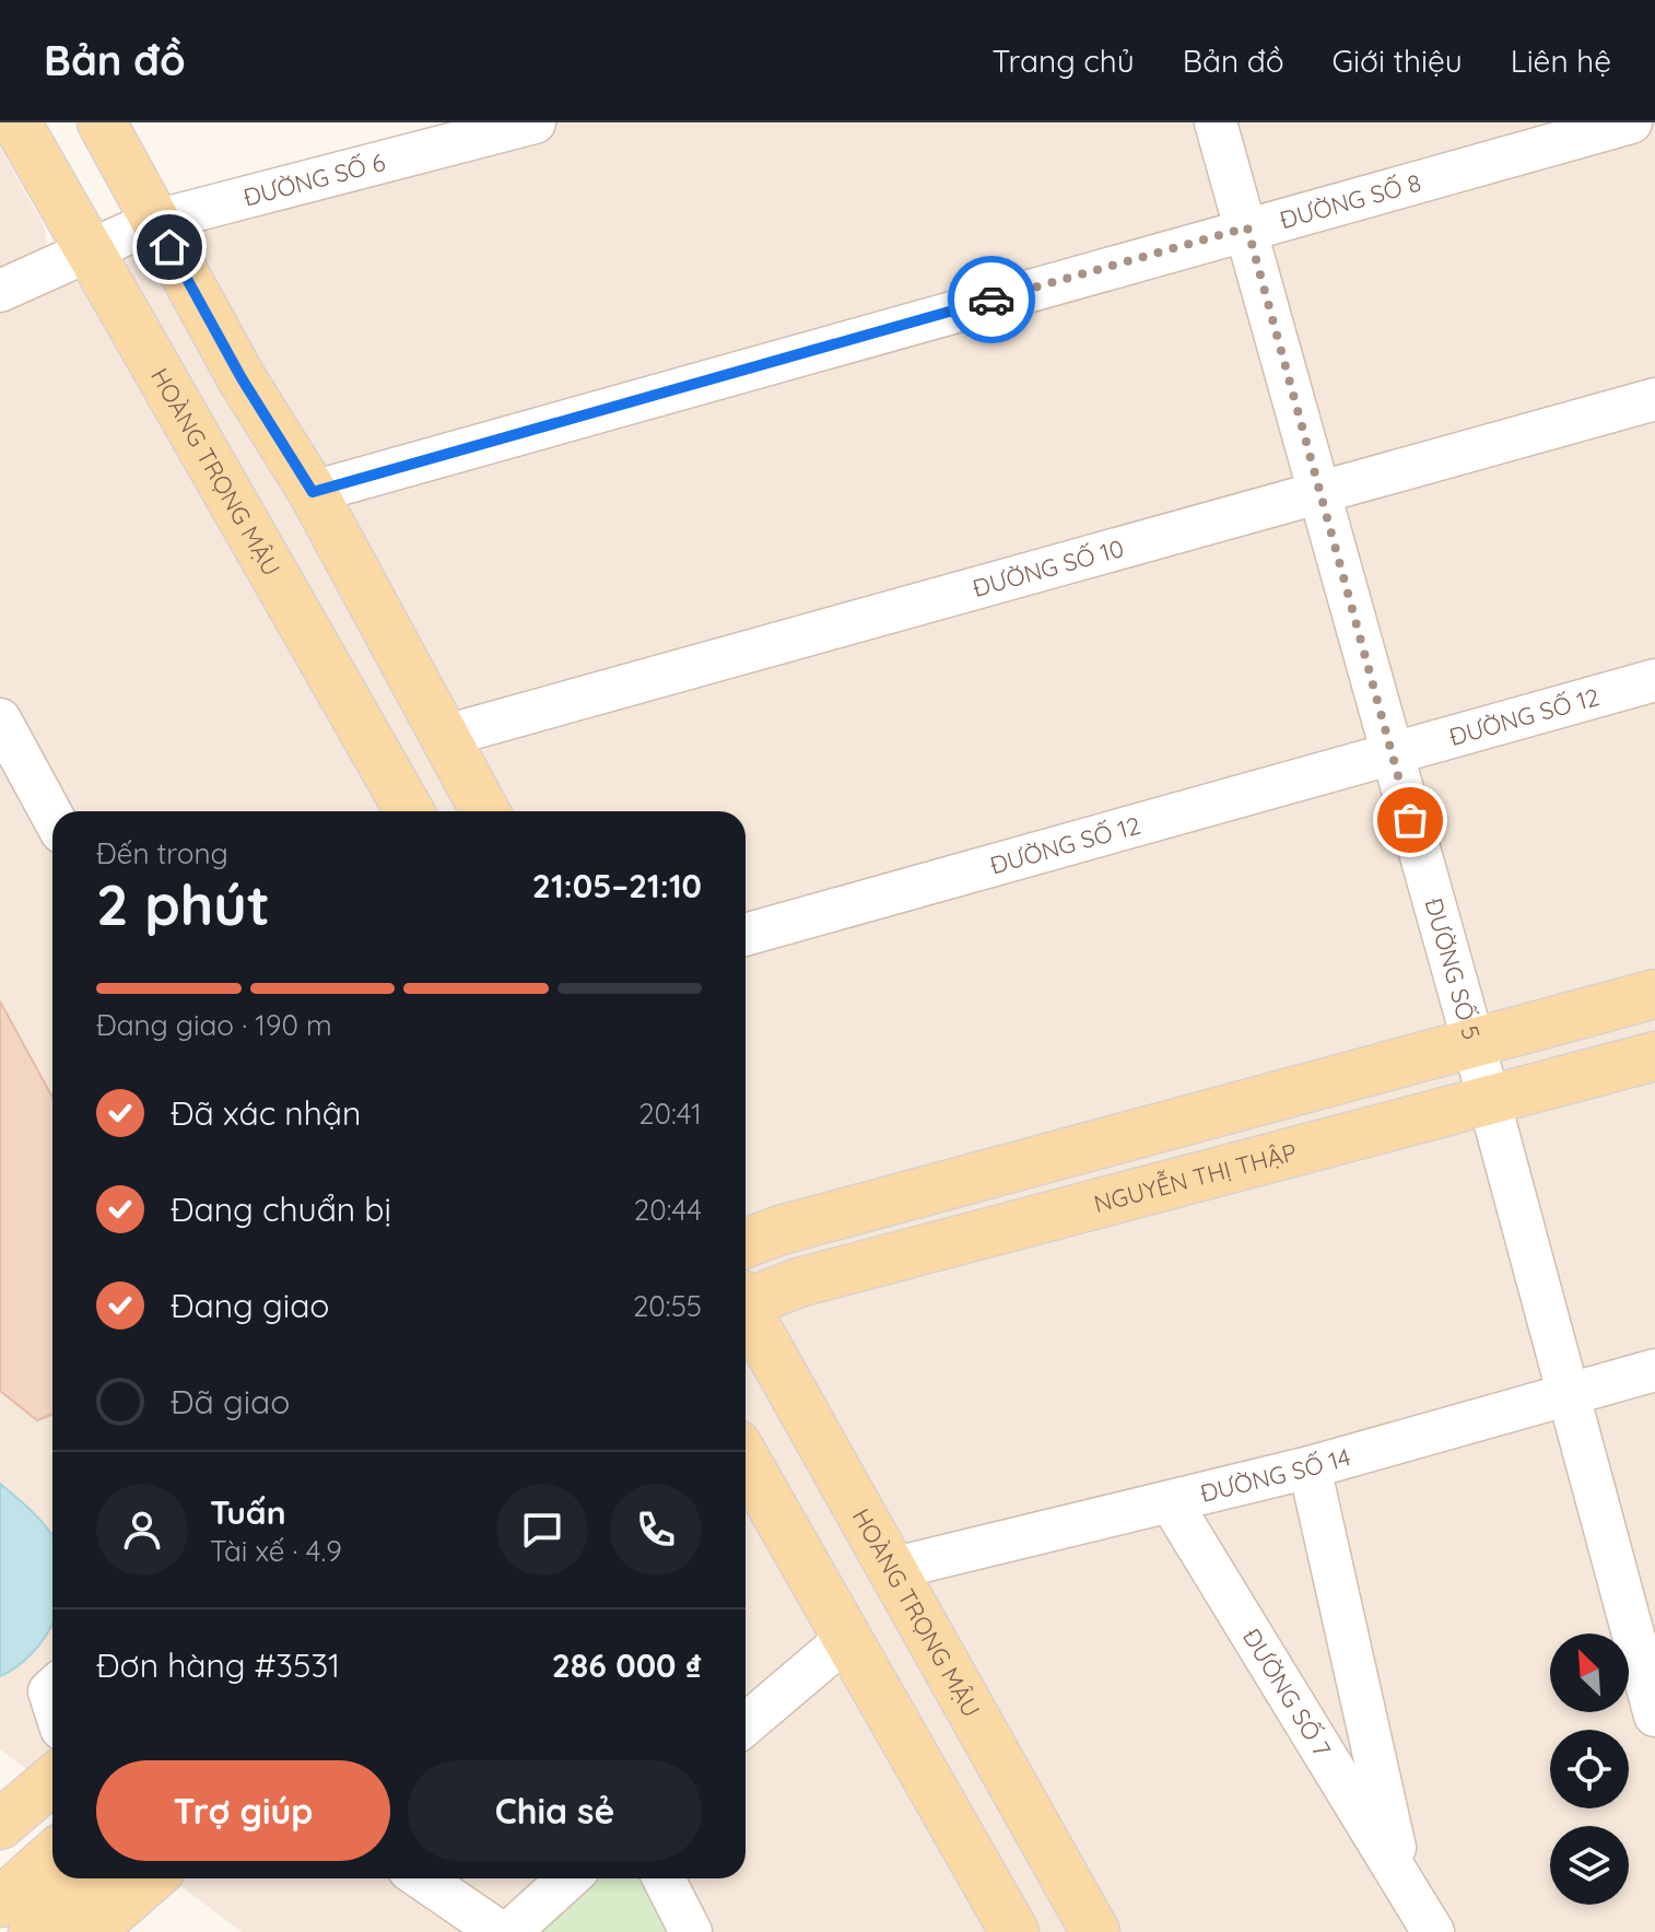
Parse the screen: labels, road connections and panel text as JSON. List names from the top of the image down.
{
  "streets": {
    "main road": ["HOÀNG TRỌNG MẬU", "NGUYỄN THỊ THẬP"],
    "street": [
      "ĐƯỜNG SỐ 6",
      "ĐƯỜNG SỐ 8",
      "ĐƯỜNG SỐ 10",
      "ĐƯỜNG SỐ 12",
      "ĐƯỜNG SỐ 5",
      "ĐƯỜNG SỐ 14",
      "ĐƯỜNG SỐ 7"
    ]
  },
  "crossings": [
    ["ĐƯỜNG SỐ 6", "HOÀNG TRỌNG MẬU"],
    ["ĐƯỜNG SỐ 8", "ĐƯỜNG SỐ 5"],
    ["HOÀNG TRỌNG MẬU", "ĐƯỜNG SỐ 14"],
    ["ĐƯỜNG SỐ 10", "ĐƯỜNG SỐ 5"],
    ["ĐƯỜNG SỐ 12", "ĐƯỜNG SỐ 5"],
    ["ĐƯỜNG SỐ 5", "NGUYỄN THỊ THẬP"],
    ["ĐƯỜNG SỐ 5", "ĐƯỜNG SỐ 14"],
    ["ĐƯỜNG SỐ 14", "ĐƯỜNG SỐ 7"]
  ],
  "north": "top left",
  "page": {
    "header": "Bản đồ",
    "nav": [
      "Trang chủ",
      "Bản đồ",
      "Giới thiệu",
      "Liên hệ"
    ],
    "heading": ["2 phút", "Đến trong", "21:05–21:10"],
    "panel": [
      "Tuấn",
      "Tài xế · 4.9",
      "Đơn hàng #3531",
      "286 000 ₫"
    ],
    "bar": "Đang giao · 190 m",
    "list": [
      ["Đã xác nhận", "20:41"],
      ["Đang chuẩn bị", "20:44"],
      ["Đang giao", "20:55"],
      "Đã giao"
    ],
    "buttons": ["Trợ giúp", "Chia sẻ"]
  }
}
